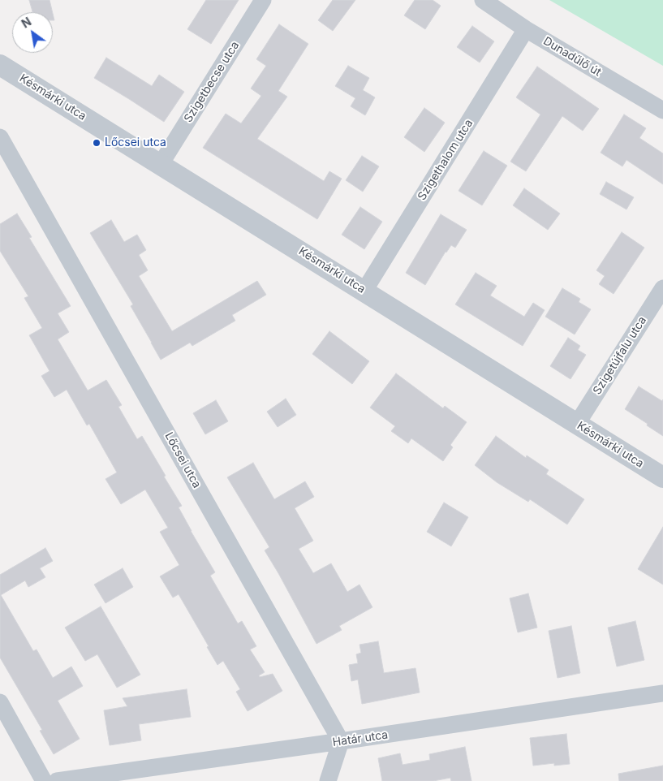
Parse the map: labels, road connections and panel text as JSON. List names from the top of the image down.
{
  "streets": {
    "street": [
      "Dunadűlő út",
      "Szigetbecse utca",
      "Késmárki utca",
      "Szigethalom utca",
      "Szigetújfalu utca",
      "Lőcsei utca",
      "Határ utca"
    ]
  },
  "crossings": [
    ["Dunadűlő út", "Szigethalom utca"],
    ["Szigetbecse utca", "Késmárki utca"],
    ["Késmárki utca", "Szigethalom utca"],
    ["Késmárki utca", "Szigetújfalu utca"],
    ["Lőcsei utca", "Határ utca"]
  ],
  "places": ["Lőcsei utca"],
  "north": "top left"
}
